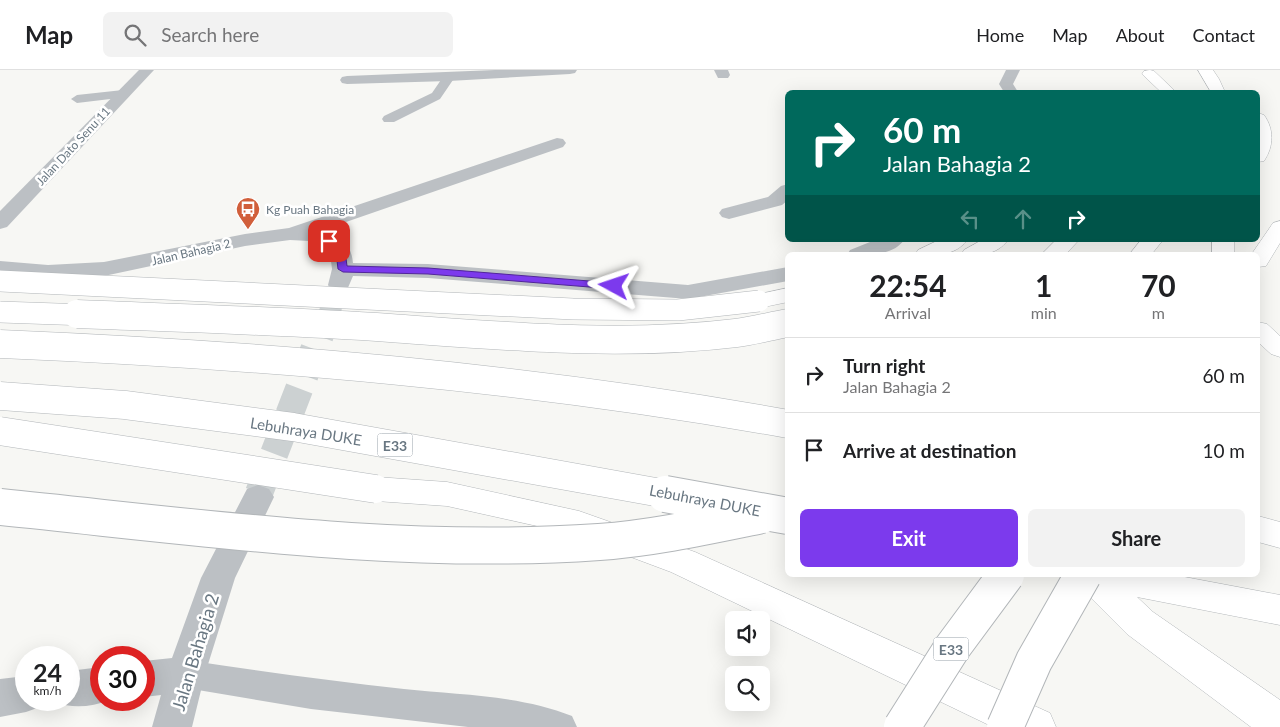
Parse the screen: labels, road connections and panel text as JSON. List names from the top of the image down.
{
  "streets": {
    "highway": ["Lebuhraya DUKE", "E33"],
    "street": ["Jalan Dato Senu 11", "Jalan Bahagia 2"]
  },
  "places": {
    "bus stop": ["Kg Puah Bahagia"]
  },
  "page": {
    "header": "Map",
    "search": "Search here",
    "nav": [
      "Home",
      "Map",
      "About",
      "Contact"
    ],
    "turn": ["60 m", "Jalan Bahagia 2"],
    "eta": [
      "22:54",
      "Arrival",
      "1",
      "min",
      "70",
      "m"
    ],
    "list": [
      {
        "name": "Turn right",
        "note": "Jalan Bahagia 2",
        "value": "60 m"
      },
      {
        "name": "Arrive at destination",
        "value": "10 m"
      }
    ],
    "buttons": ["Exit", "Share"],
    "speed": "24 km/h",
    "limit": "30"
  }
}
